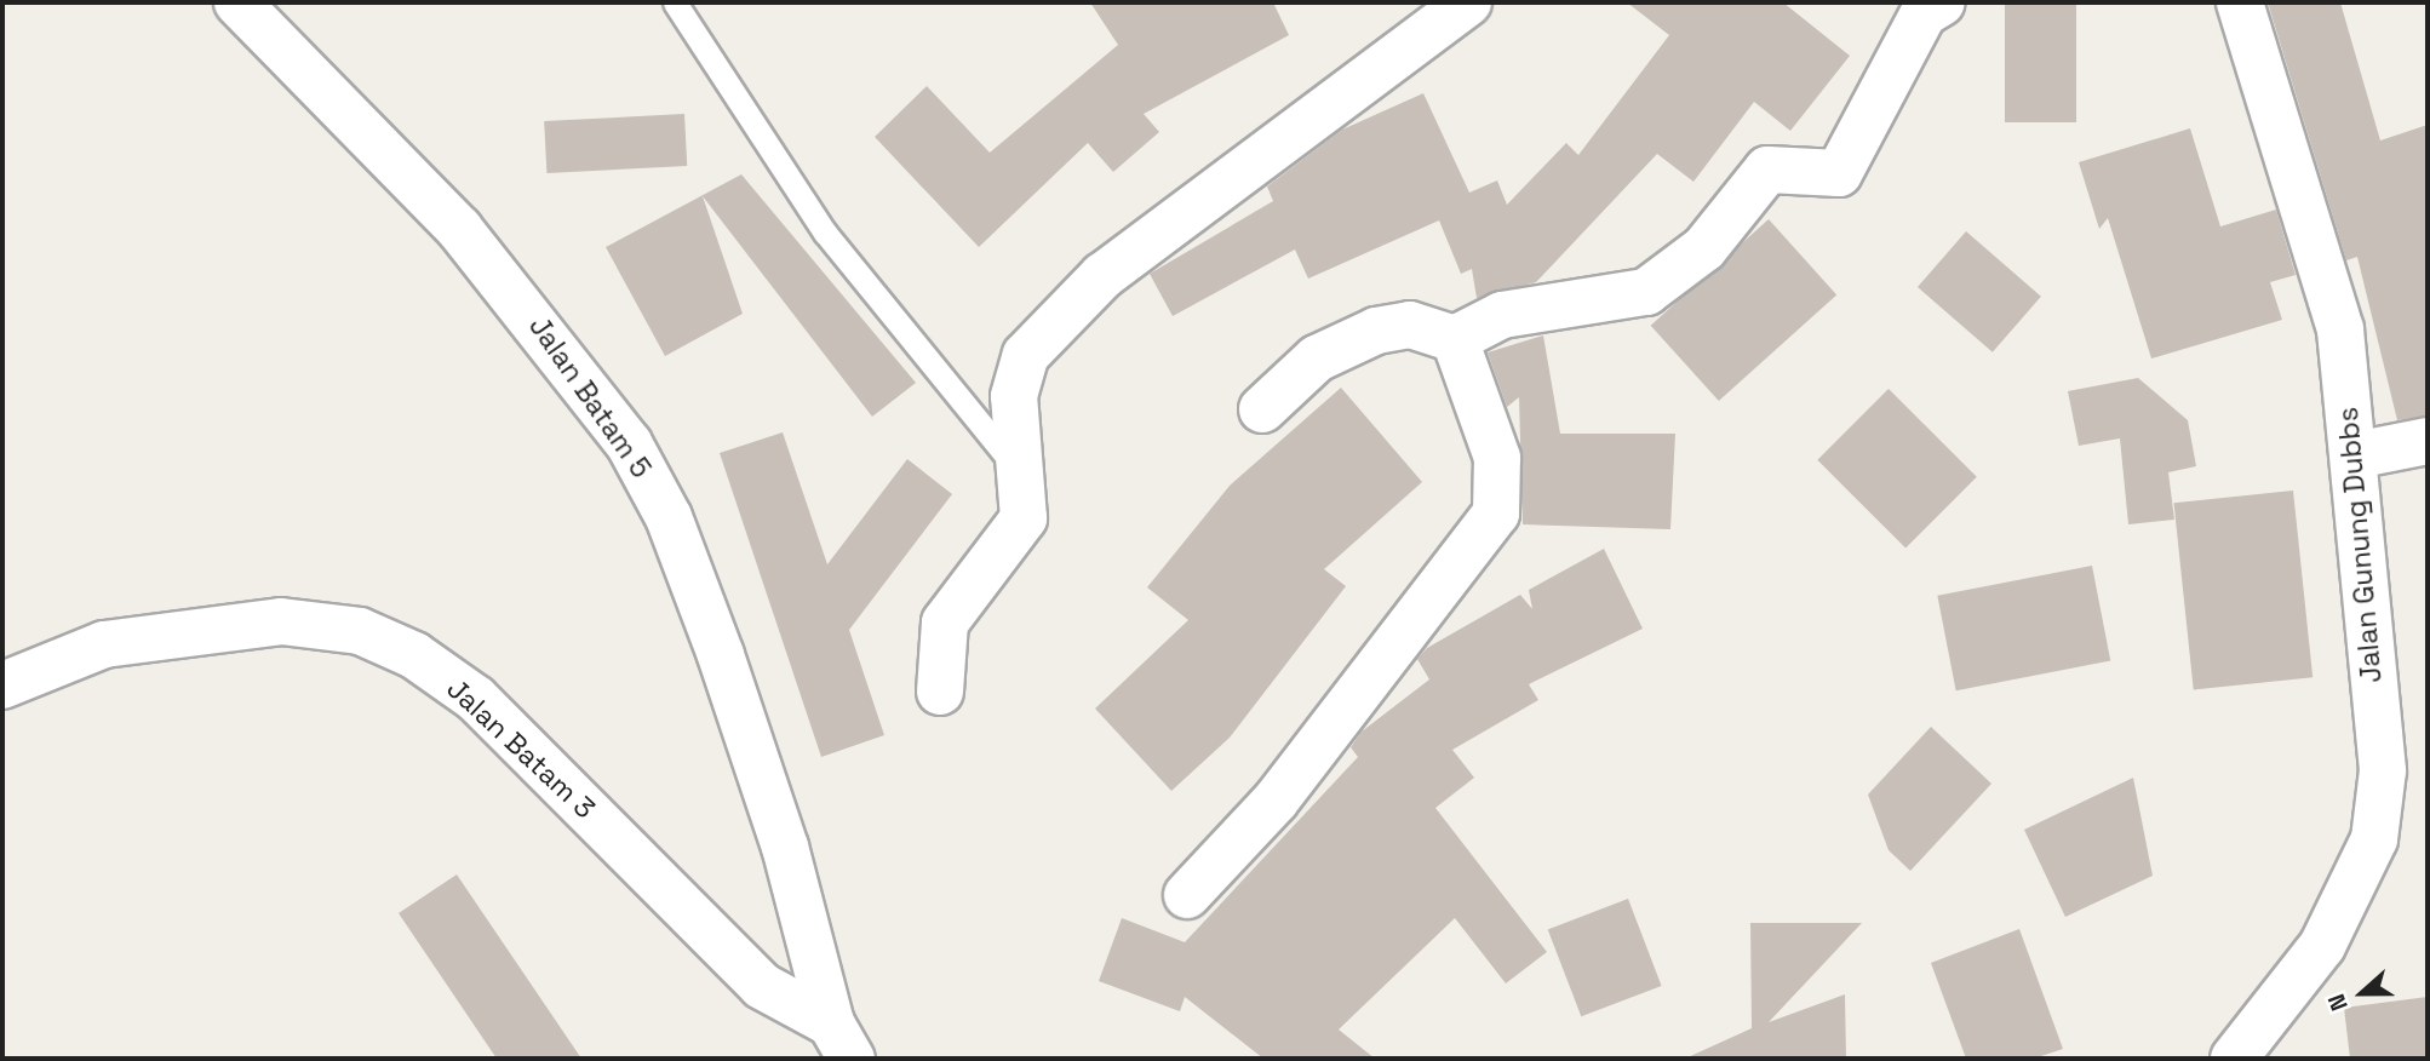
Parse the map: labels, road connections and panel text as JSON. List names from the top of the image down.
{
  "streets": {
    "street": ["Jalan Batam 5", "Jalan Gunung Dubbs", "Jalan Batam 3"]
  },
  "crossings": [
    ["Jalan Batam 5", "Jalan Batam 3"]
  ],
  "north": "left"
}
